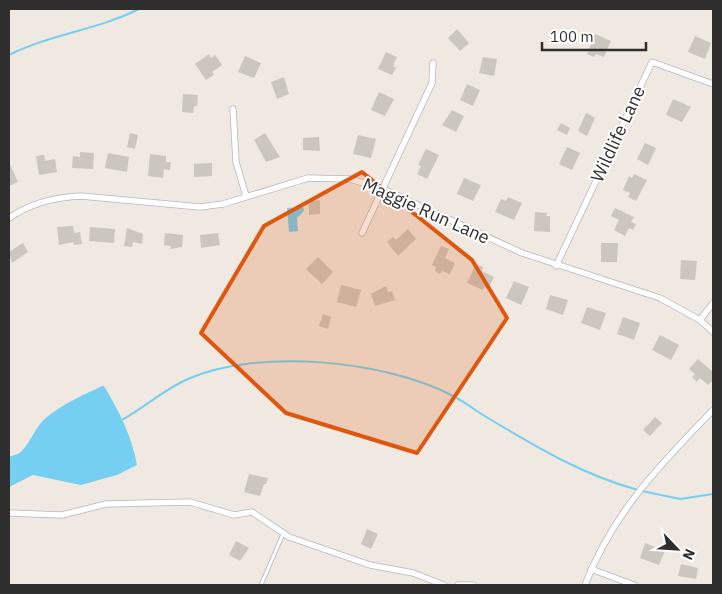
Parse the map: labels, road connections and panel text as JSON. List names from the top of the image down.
{
  "streets": {
    "street": ["Wildlife Lane", "Maggie Run Lane"]
  },
  "crossings": [
    ["Wildlife Lane", "Maggie Run Lane"]
  ],
  "scale_bar": "100 m",
  "north": "bottom right"
}
